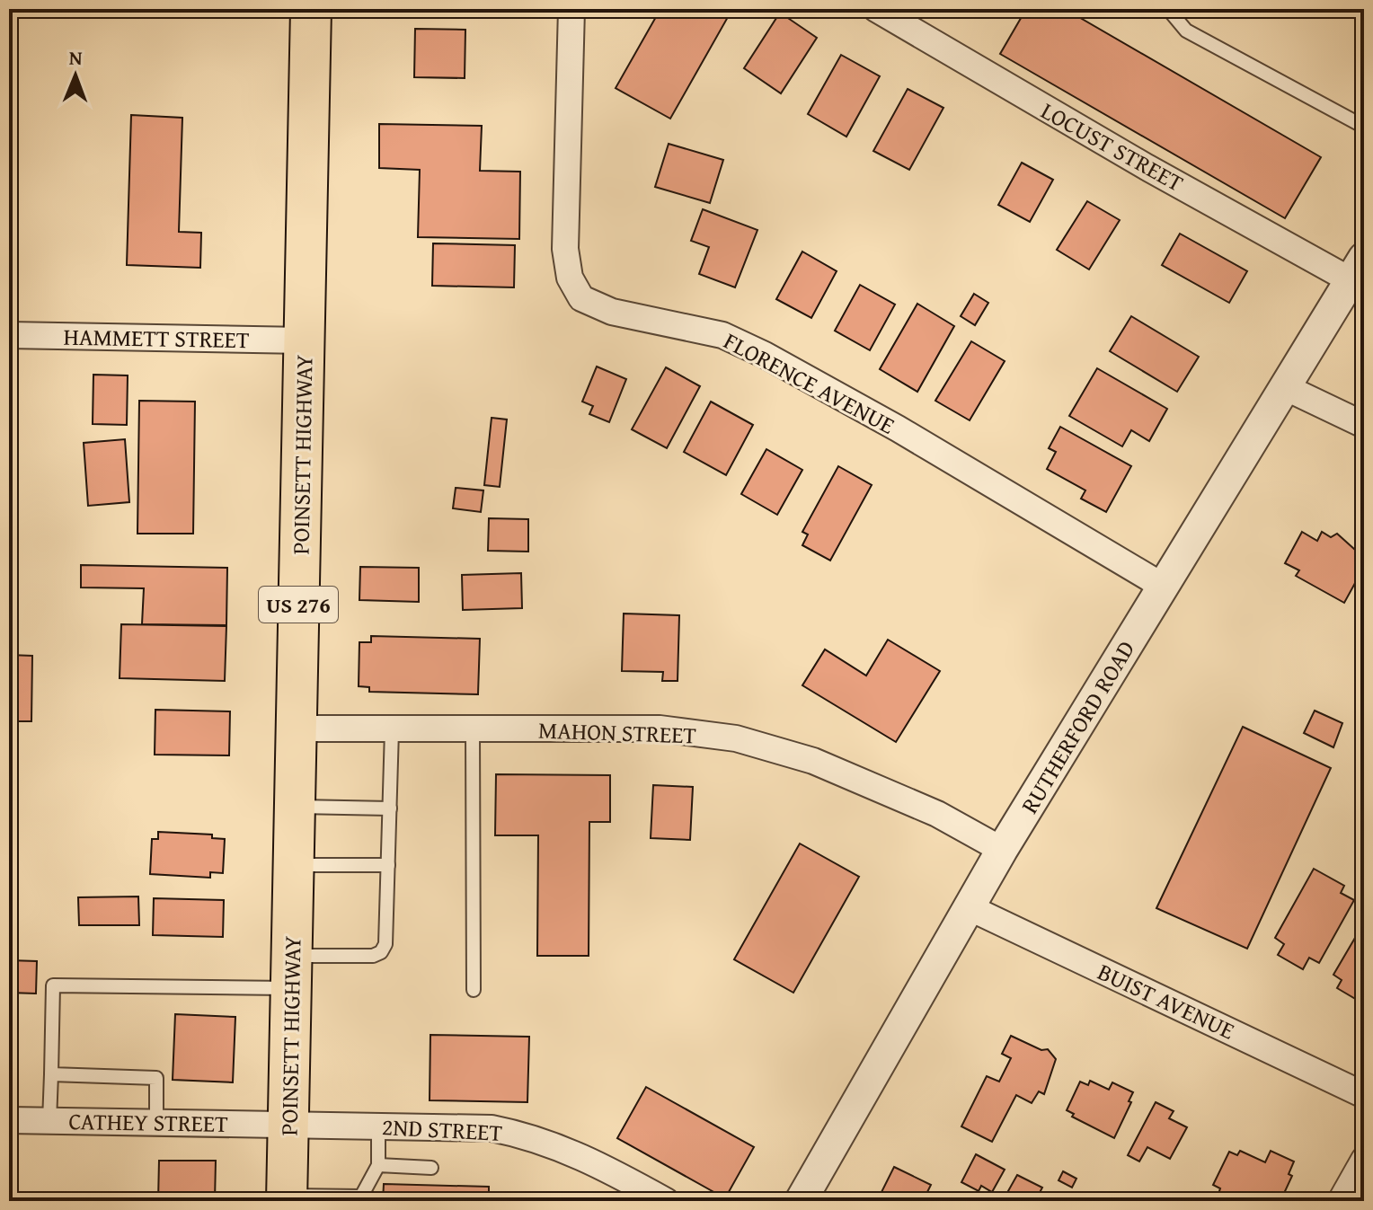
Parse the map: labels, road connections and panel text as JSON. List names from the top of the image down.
{
  "streets": {
    "highway": ["POINSETT HIGHWAY", "US 276"],
    "street": [
      "LOCUST STREET",
      "HAMMETT STREET",
      "FLORENCE AVENUE",
      "RUTHERFORD ROAD",
      "MAHON STREET",
      "BUIST AVENUE",
      "CATHEY STREET",
      "2ND STREET"
    ]
  },
  "crossings": [
    ["LOCUST STREET", "RUTHERFORD ROAD"],
    ["HAMMETT STREET", "POINSETT HIGHWAY"],
    ["FLORENCE AVENUE", "RUTHERFORD ROAD"],
    ["POINSETT HIGHWAY", "MAHON STREET"],
    ["POINSETT HIGHWAY", "CATHEY STREET"],
    ["POINSETT HIGHWAY", "2ND STREET"],
    ["RUTHERFORD ROAD", "MAHON STREET"],
    ["RUTHERFORD ROAD", "BUIST AVENUE"],
    ["CATHEY STREET", "2ND STREET"]
  ],
  "north": "top"
}
